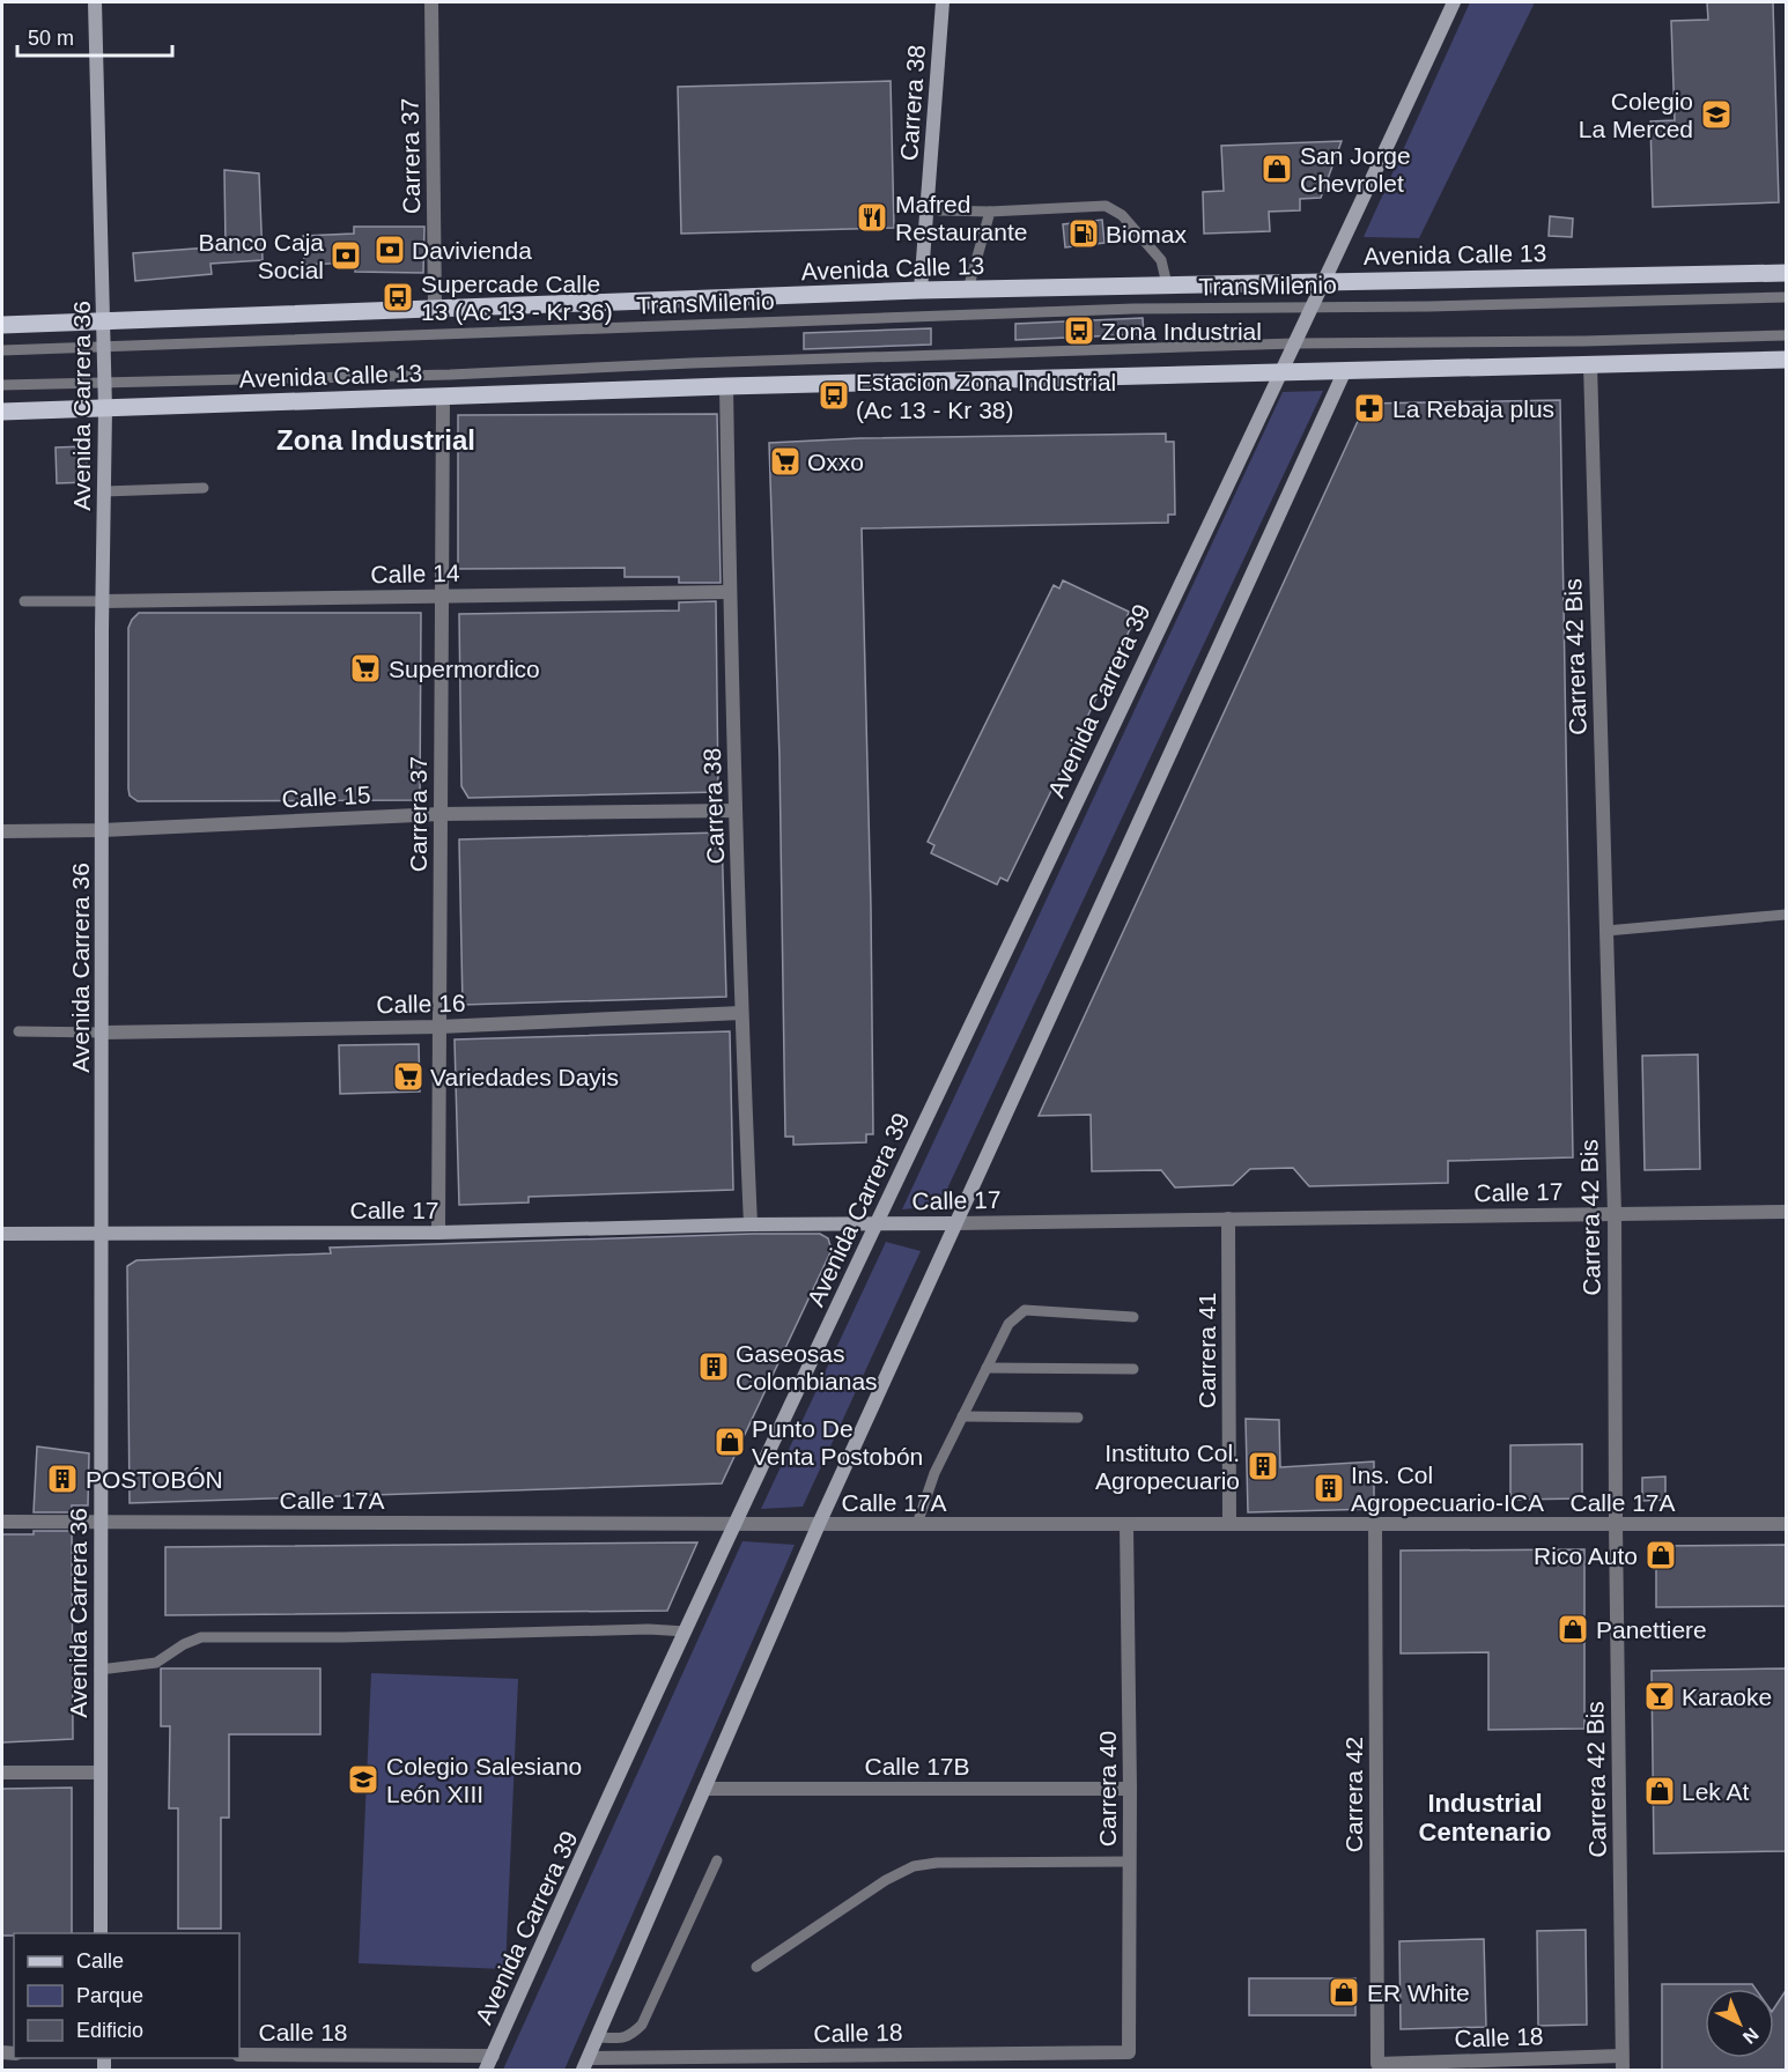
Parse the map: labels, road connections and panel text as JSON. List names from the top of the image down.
{
  "streets": {
    "main road": ["Avenida Calle 13"],
    "street": [
      "Carrera 38",
      "Carrera 37",
      "Avenida Carrera 36",
      "Calle 14",
      "Carrera 42 Bis",
      "Avenida Carrera 39",
      "Calle 15",
      "Calle 16",
      "Calle 17",
      "Carrera 41",
      "Calle 17A",
      "Calle 17B",
      "Carrera 40",
      "Carrera 42",
      "Calle 18"
    ],
    "lane": ["TransMilenio"]
  },
  "crossings": [
    ["Carrera 38", "Avenida Calle 13"],
    ["Carrera 38", "Calle 14"],
    ["Carrera 38", "Calle 15"],
    ["Carrera 38", "Calle 16"],
    ["Carrera 38", "Calle 17"],
    ["Carrera 37", "Avenida Calle 13"],
    ["Carrera 37", "Calle 14"],
    ["Carrera 37", "Calle 15"],
    ["Carrera 37", "Calle 16"],
    ["Carrera 37", "Calle 17"],
    ["Avenida Calle 13", "Avenida Carrera 36"],
    ["Avenida Calle 13", "Carrera 42 Bis"],
    ["Avenida Calle 13", "Avenida Carrera 39"],
    ["TransMilenio", "Avenida Carrera 36"],
    ["TransMilenio", "Avenida Carrera 39"],
    ["Avenida Carrera 36", "Calle 14"],
    ["Avenida Carrera 36", "Calle 15"],
    ["Avenida Carrera 36", "Calle 16"],
    ["Avenida Carrera 36", "Calle 17"],
    ["Avenida Carrera 36", "Calle 17A"],
    ["Carrera 42 Bis", "Calle 17"],
    ["Carrera 42 Bis", "Calle 17A"],
    ["Carrera 42 Bis", "Calle 18"],
    ["Avenida Carrera 39", "Calle 17"],
    ["Avenida Carrera 39", "Calle 17A"],
    ["Avenida Carrera 39", "Calle 18"],
    ["Calle 17", "Carrera 41"],
    ["Carrera 41", "Calle 17A"],
    ["Calle 17A", "Carrera 40"],
    ["Calle 17A", "Carrera 42"],
    ["Calle 17B", "Carrera 40"],
    ["Carrera 40", "Calle 18"],
    ["Carrera 42", "Calle 18"]
  ],
  "districts": ["Zona Industrial", "Industrial Centenario"],
  "places": {
    "school or university": ["Colegio La Merced", "Colegio Salesiano León XIII"],
    "shop": [
      "San Jorge Chevrolet",
      "Punto De Venta Postobón",
      "Rico Auto",
      "Panettiere",
      "Lek At",
      "ER White"
    ],
    "restaurant": ["Mafred Restaurante"],
    "fuel station": ["Biomax"],
    "bank": ["Davivienda", "Banco Caja Social"],
    "bus stop": ["Supercade Calle 13 (Ac 13 - Kr 36)", "Zona Industrial", "Estacion Zona Industrial (Ac 13 - Kr 38)"],
    "pharmacy": ["La Rebaja plus"],
    "supermarket": ["Oxxo", "Supermordico", "Variedades Dayis"],
    "building": [
      "Gaseosas Colombianas",
      "Instituto Col. Agropecuario",
      "POSTOBÓN",
      "Ins. Col Agropecuario-ICA"
    ],
    "bar": ["Karaoke"]
  },
  "legend": ["Calle", "Parque", "Edificio"],
  "scale_bar": "50 m",
  "north": "bottom right"
}
